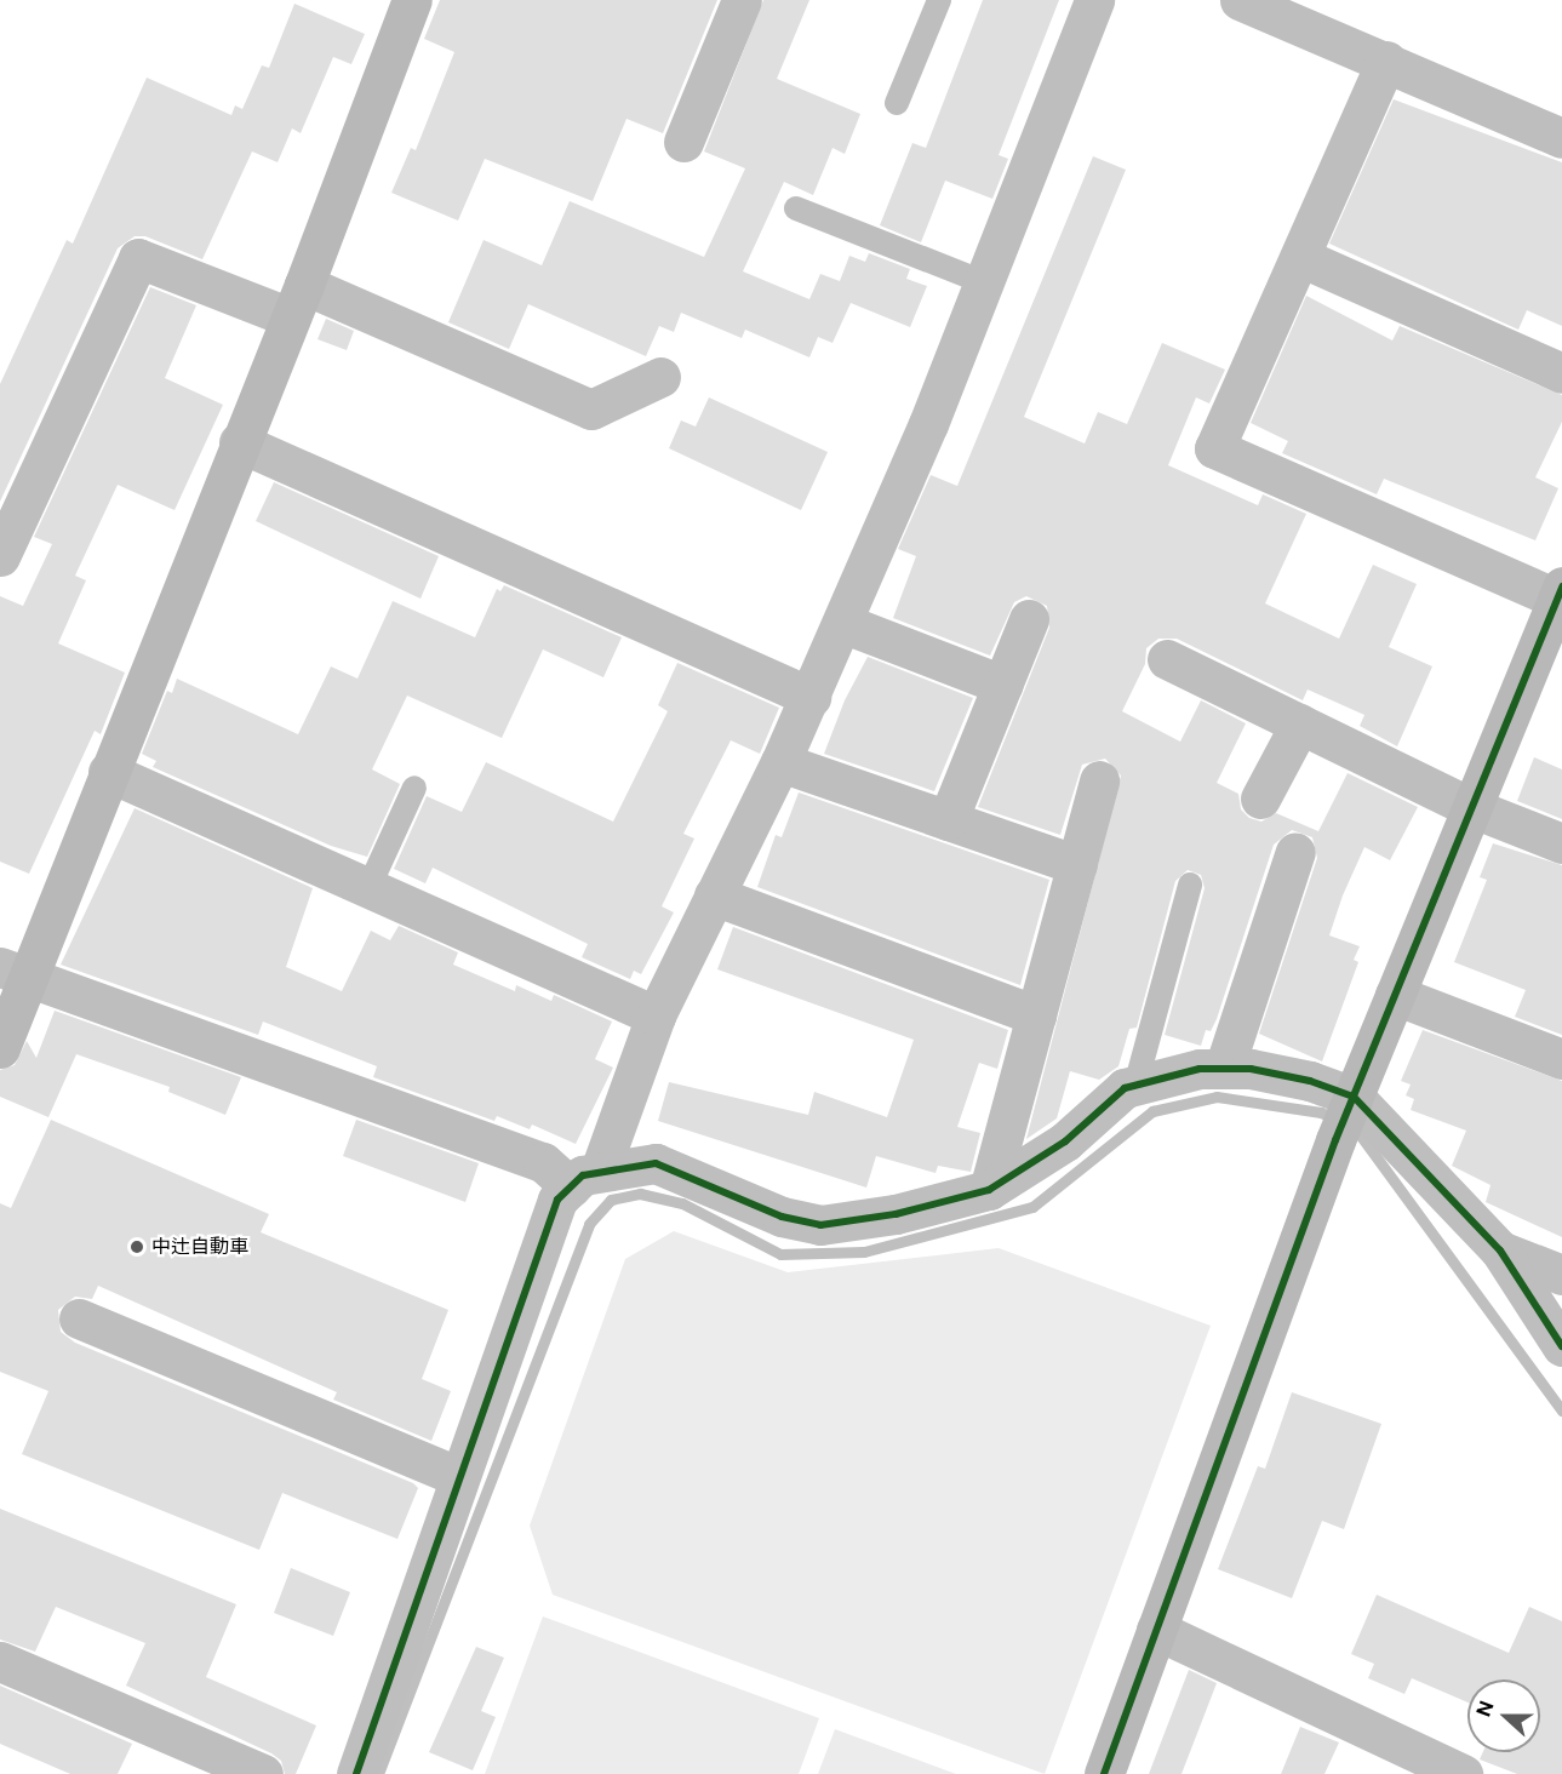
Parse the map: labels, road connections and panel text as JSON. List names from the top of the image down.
{
  "places": ["中辻自動車"],
  "north": "left"
}
